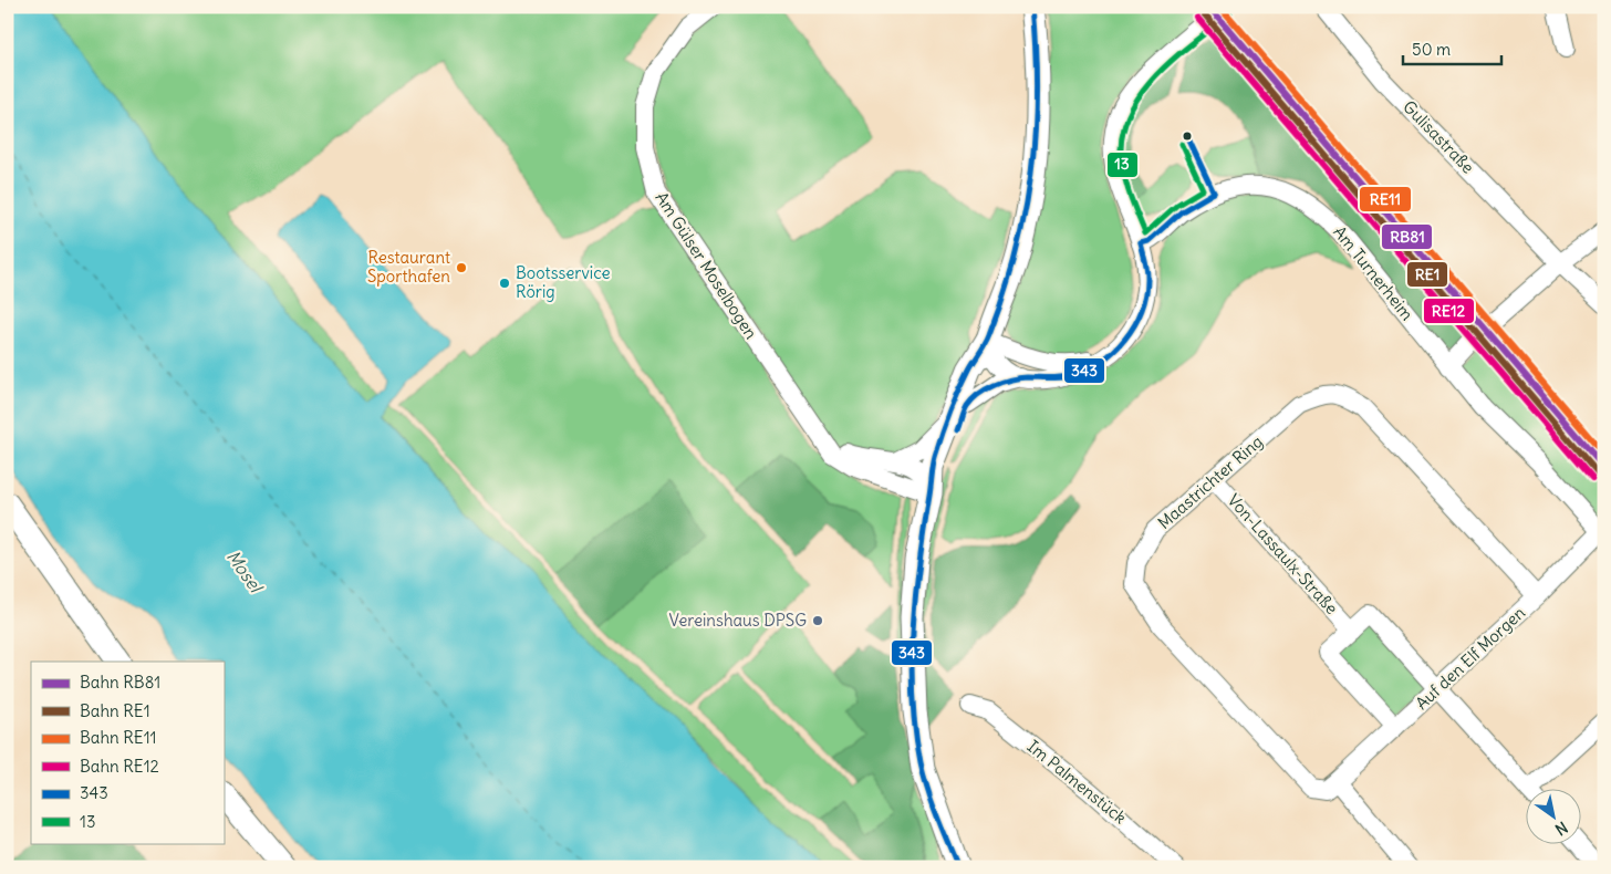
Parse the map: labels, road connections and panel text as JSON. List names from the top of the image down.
{
  "streets": {
    "street": [
      "Gulisastraße",
      "Am Gülser Moselbogen",
      "Am Turnerheim",
      "Maastrichter Ring",
      "Von-Lassaulx-Straße",
      "Auf den Elf Morgen",
      "Im Palmenstück"
    ]
  },
  "crossings": [
    ["Am Turnerheim", "Auf den Elf Morgen"],
    ["Maastrichter Ring", "Von-Lassaulx-Straße"],
    ["Maastrichter Ring", "Auf den Elf Morgen"]
  ],
  "water": ["Mosel"],
  "places": ["Restaurant Sporthafen", "Bootsservice Rörig", "Vereinshaus DPSG"],
  "lines": [
    "rail line RB81",
    "rail line RE11",
    "transit line 343",
    "rail line RE1",
    "transit line 13",
    "rail line RE12"
  ],
  "legend": [
    "Bahn RB81",
    "Bahn RE1",
    "Bahn RE11",
    "Bahn RE12",
    "343",
    "13"
  ],
  "scale_bar": "50 m",
  "north": "bottom right"
}
